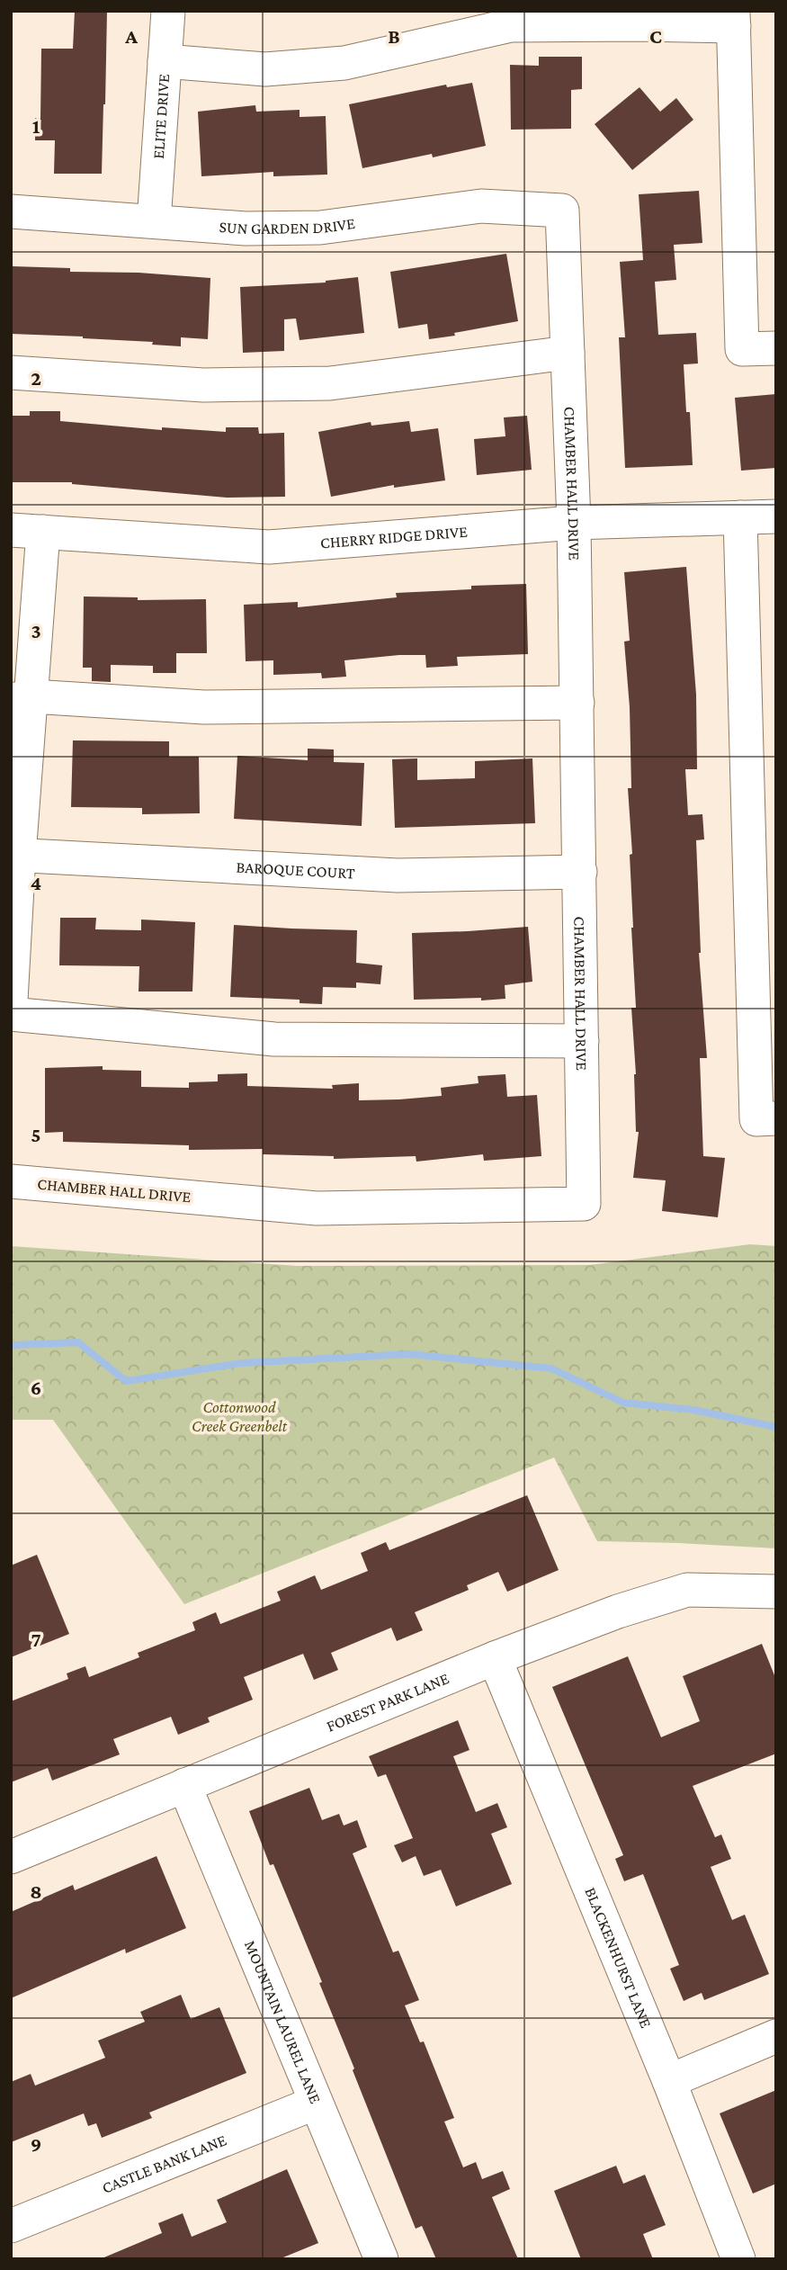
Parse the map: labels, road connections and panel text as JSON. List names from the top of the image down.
{
  "streets": {
    "street": [
      "ELITE DRIVE",
      "SUN GARDEN DRIVE",
      "CHAMBER HALL DRIVE",
      "CHERRY RIDGE DRIVE",
      "BAROQUE COURT",
      "FOREST PARK LANE",
      "BLACKENHURST LANE",
      "MOUNTAIN LAUREL LANE",
      "CASTLE BANK LANE"
    ]
  },
  "crossings": [
    ["ELITE DRIVE", "SUN GARDEN DRIVE"],
    ["SUN GARDEN DRIVE", "CHAMBER HALL DRIVE"],
    ["CHAMBER HALL DRIVE", "CHERRY RIDGE DRIVE"],
    ["CHAMBER HALL DRIVE", "BAROQUE COURT"],
    ["FOREST PARK LANE", "BLACKENHURST LANE"],
    ["FOREST PARK LANE", "MOUNTAIN LAUREL LANE"],
    ["MOUNTAIN LAUREL LANE", "CASTLE BANK LANE"]
  ],
  "parks": ["Cottonwood Creek Greenbelt"],
  "grid": {
    "columns": ["A", "B", "C"],
    "rows": [
      "1",
      "2",
      "3",
      "4",
      "5",
      "6",
      "7",
      "8",
      "9"
    ]
  }
}
